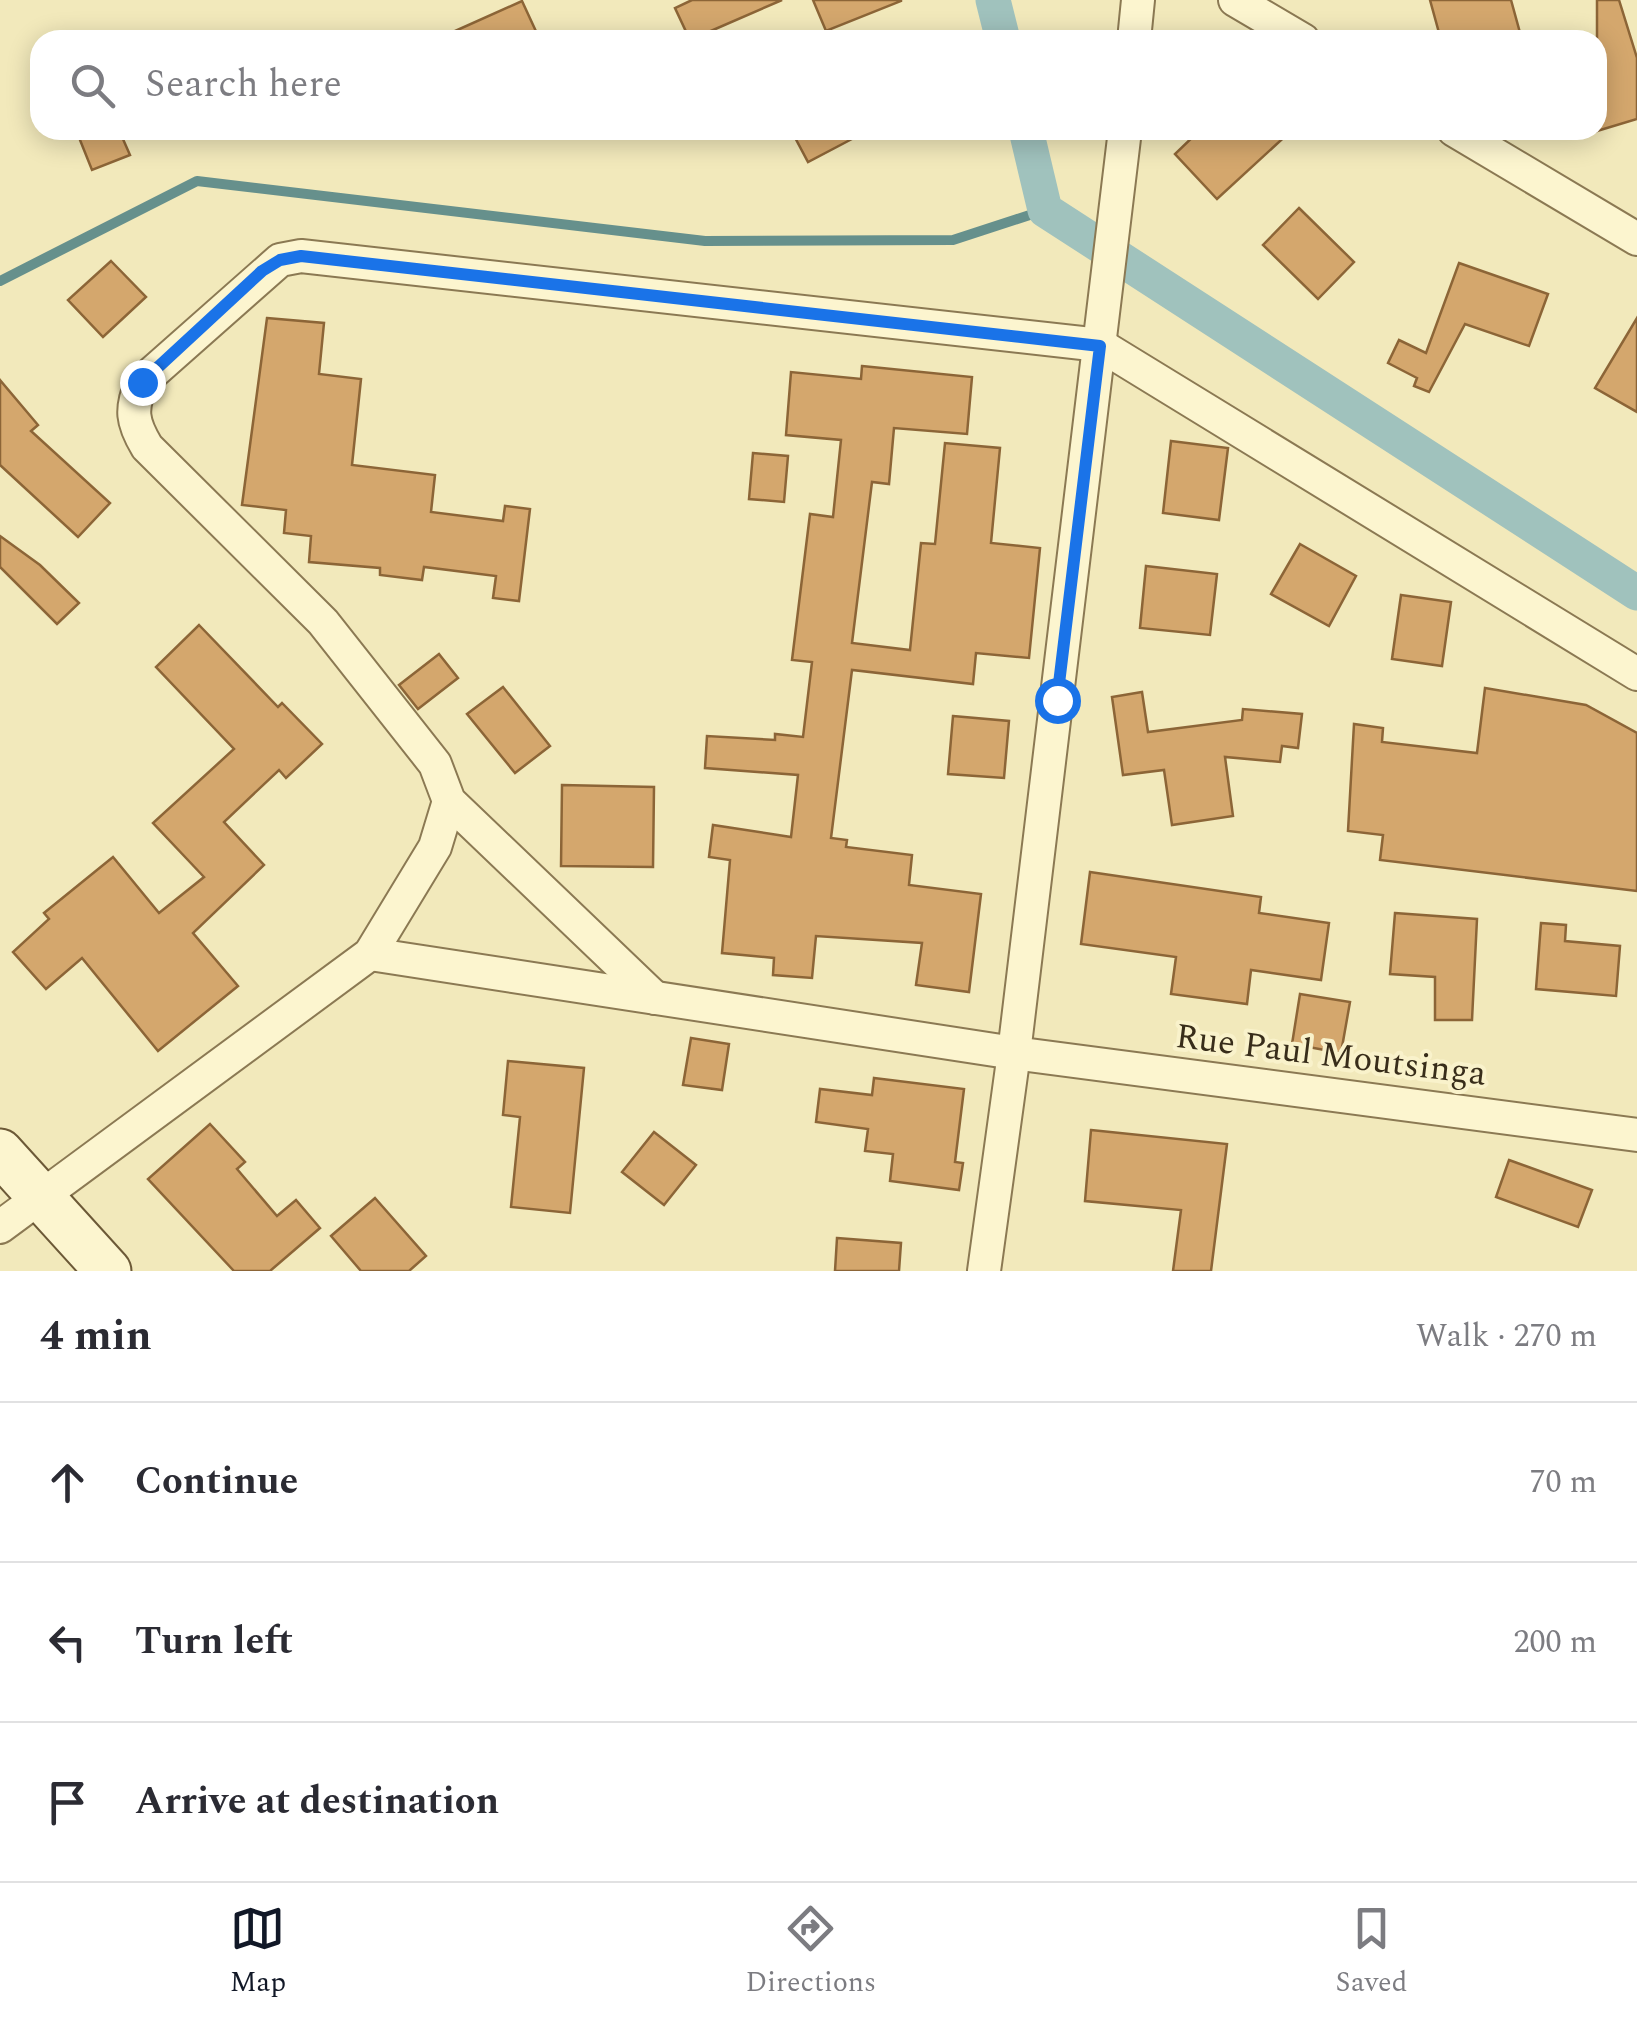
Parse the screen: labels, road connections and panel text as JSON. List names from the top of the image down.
{
  "streets": {
    "street": ["Rue Paul Moutsinga"]
  },
  "page": {
    "search": "Search here",
    "heading": ["4 min", "Walk · 270 m"],
    "list": [
      ["Continue", "70 m"],
      ["Turn left", "200 m"],
      "Arrive at destination"
    ],
    "nav": ["Map", "Directions", "Saved"]
  }
}
